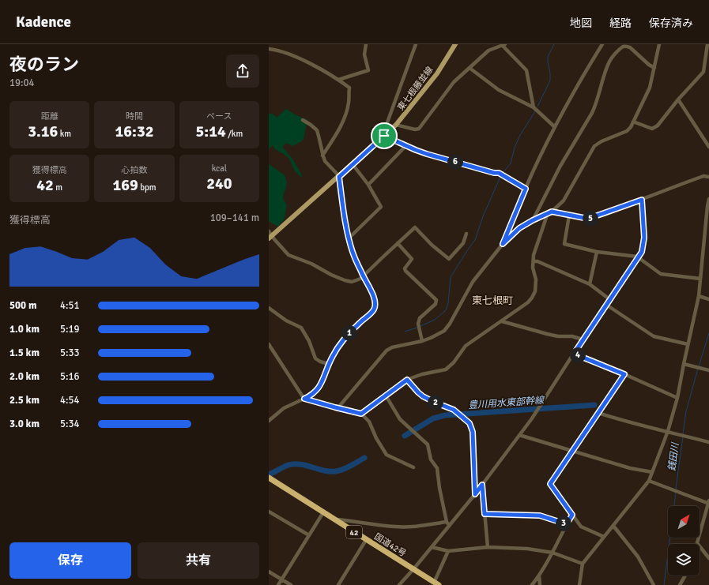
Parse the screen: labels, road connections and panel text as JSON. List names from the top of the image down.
{
  "streets": {
    "highway": ["42", "国道42号"],
    "main road": ["東七根藤並線"]
  },
  "districts": ["東七根町"],
  "water": ["豊川用水東部幹線", "銭田川"],
  "north": "top right",
  "page": {
    "header": "Kadence",
    "nav": ["地図", "経路", "保存済み"],
    "heading": ["夜のラン", "19:04"],
    "stats": [
      ["距離", "3.16 km"],
      ["時間", "16:32"],
      ["ペース", "5:14 /km"],
      ["獲得標高", "42 m"],
      ["心拍数", "169 bpm"],
      ["kcal", "240"]
    ],
    "pins": [
      "6",
      "5",
      "1",
      "4",
      "2",
      "3"
    ],
    "chart": ["獲得標高", "109–141 m"],
    "list": [
      {
        "name": "500 m",
        "note": "4:51"
      },
      {
        "name": "1.0 km",
        "note": "5:19"
      },
      {
        "name": "1.5 km",
        "note": "5:33"
      },
      {
        "name": "2.0 km",
        "note": "5:16"
      },
      {
        "name": "2.5 km",
        "note": "4:54"
      },
      {
        "name": "3.0 km",
        "note": "5:34"
      }
    ],
    "buttons": ["保存", "共有"]
  }
}
